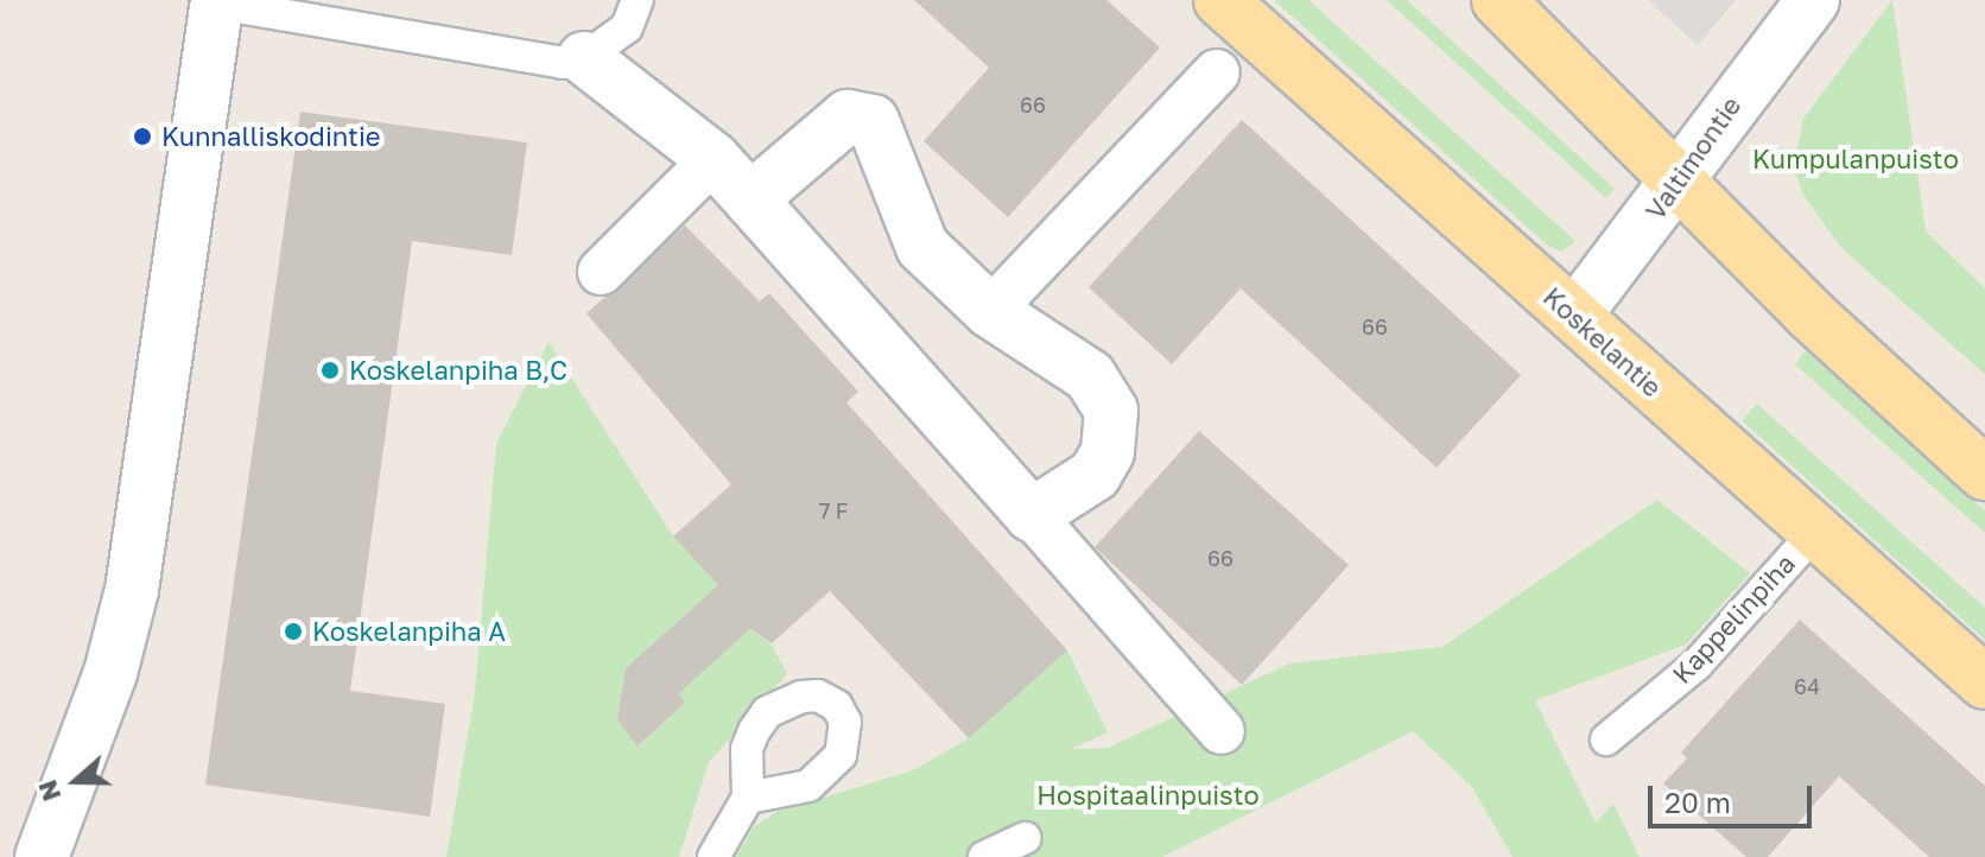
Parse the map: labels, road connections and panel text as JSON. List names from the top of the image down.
{
  "streets": {
    "main road": ["Koskelantie"],
    "street": ["Valtimontie"],
    "lane": ["Kappelinpiha"]
  },
  "crossings": [
    ["Valtimontie", "Koskelantie"],
    ["Koskelantie", "Kappelinpiha"]
  ],
  "parks": ["Kumpulanpuisto", "Hospitaalinpuisto"],
  "places": ["Kunnalliskodintie", "Koskelanpiha B,C", "Koskelanpiha A"],
  "house_numbers": [
    "66",
    "66",
    "7 F",
    "66",
    "64"
  ],
  "scale_bar": "20 m",
  "north": "left"
}
